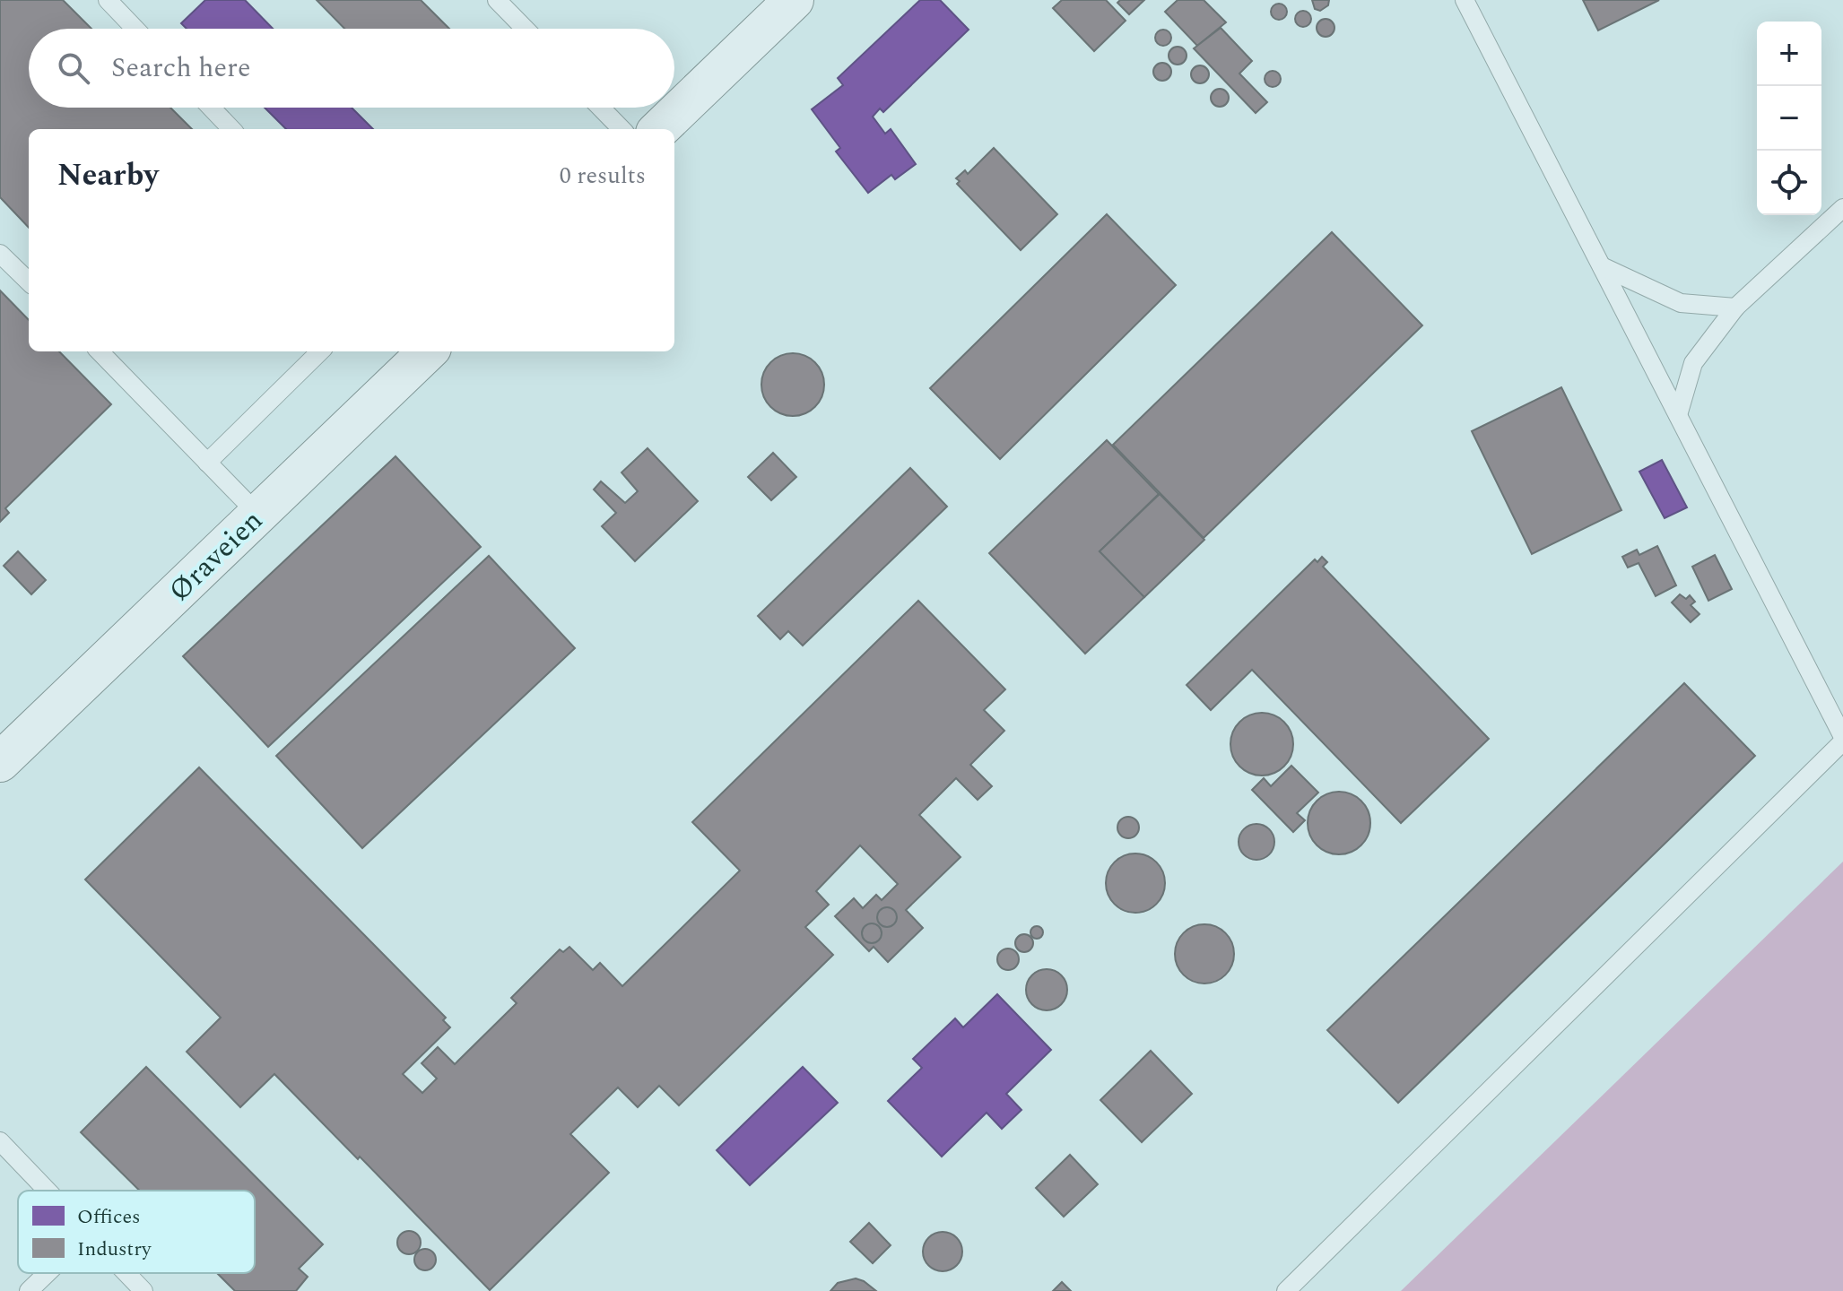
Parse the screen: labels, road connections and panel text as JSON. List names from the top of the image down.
{
  "streets": {
    "street": ["Øraveien"]
  },
  "legend": ["Offices", "Industry"],
  "page": {
    "map_buttons": ["+", "−"],
    "search": "Search here",
    "heading": ["Nearby", "0 results"]
  }
}
